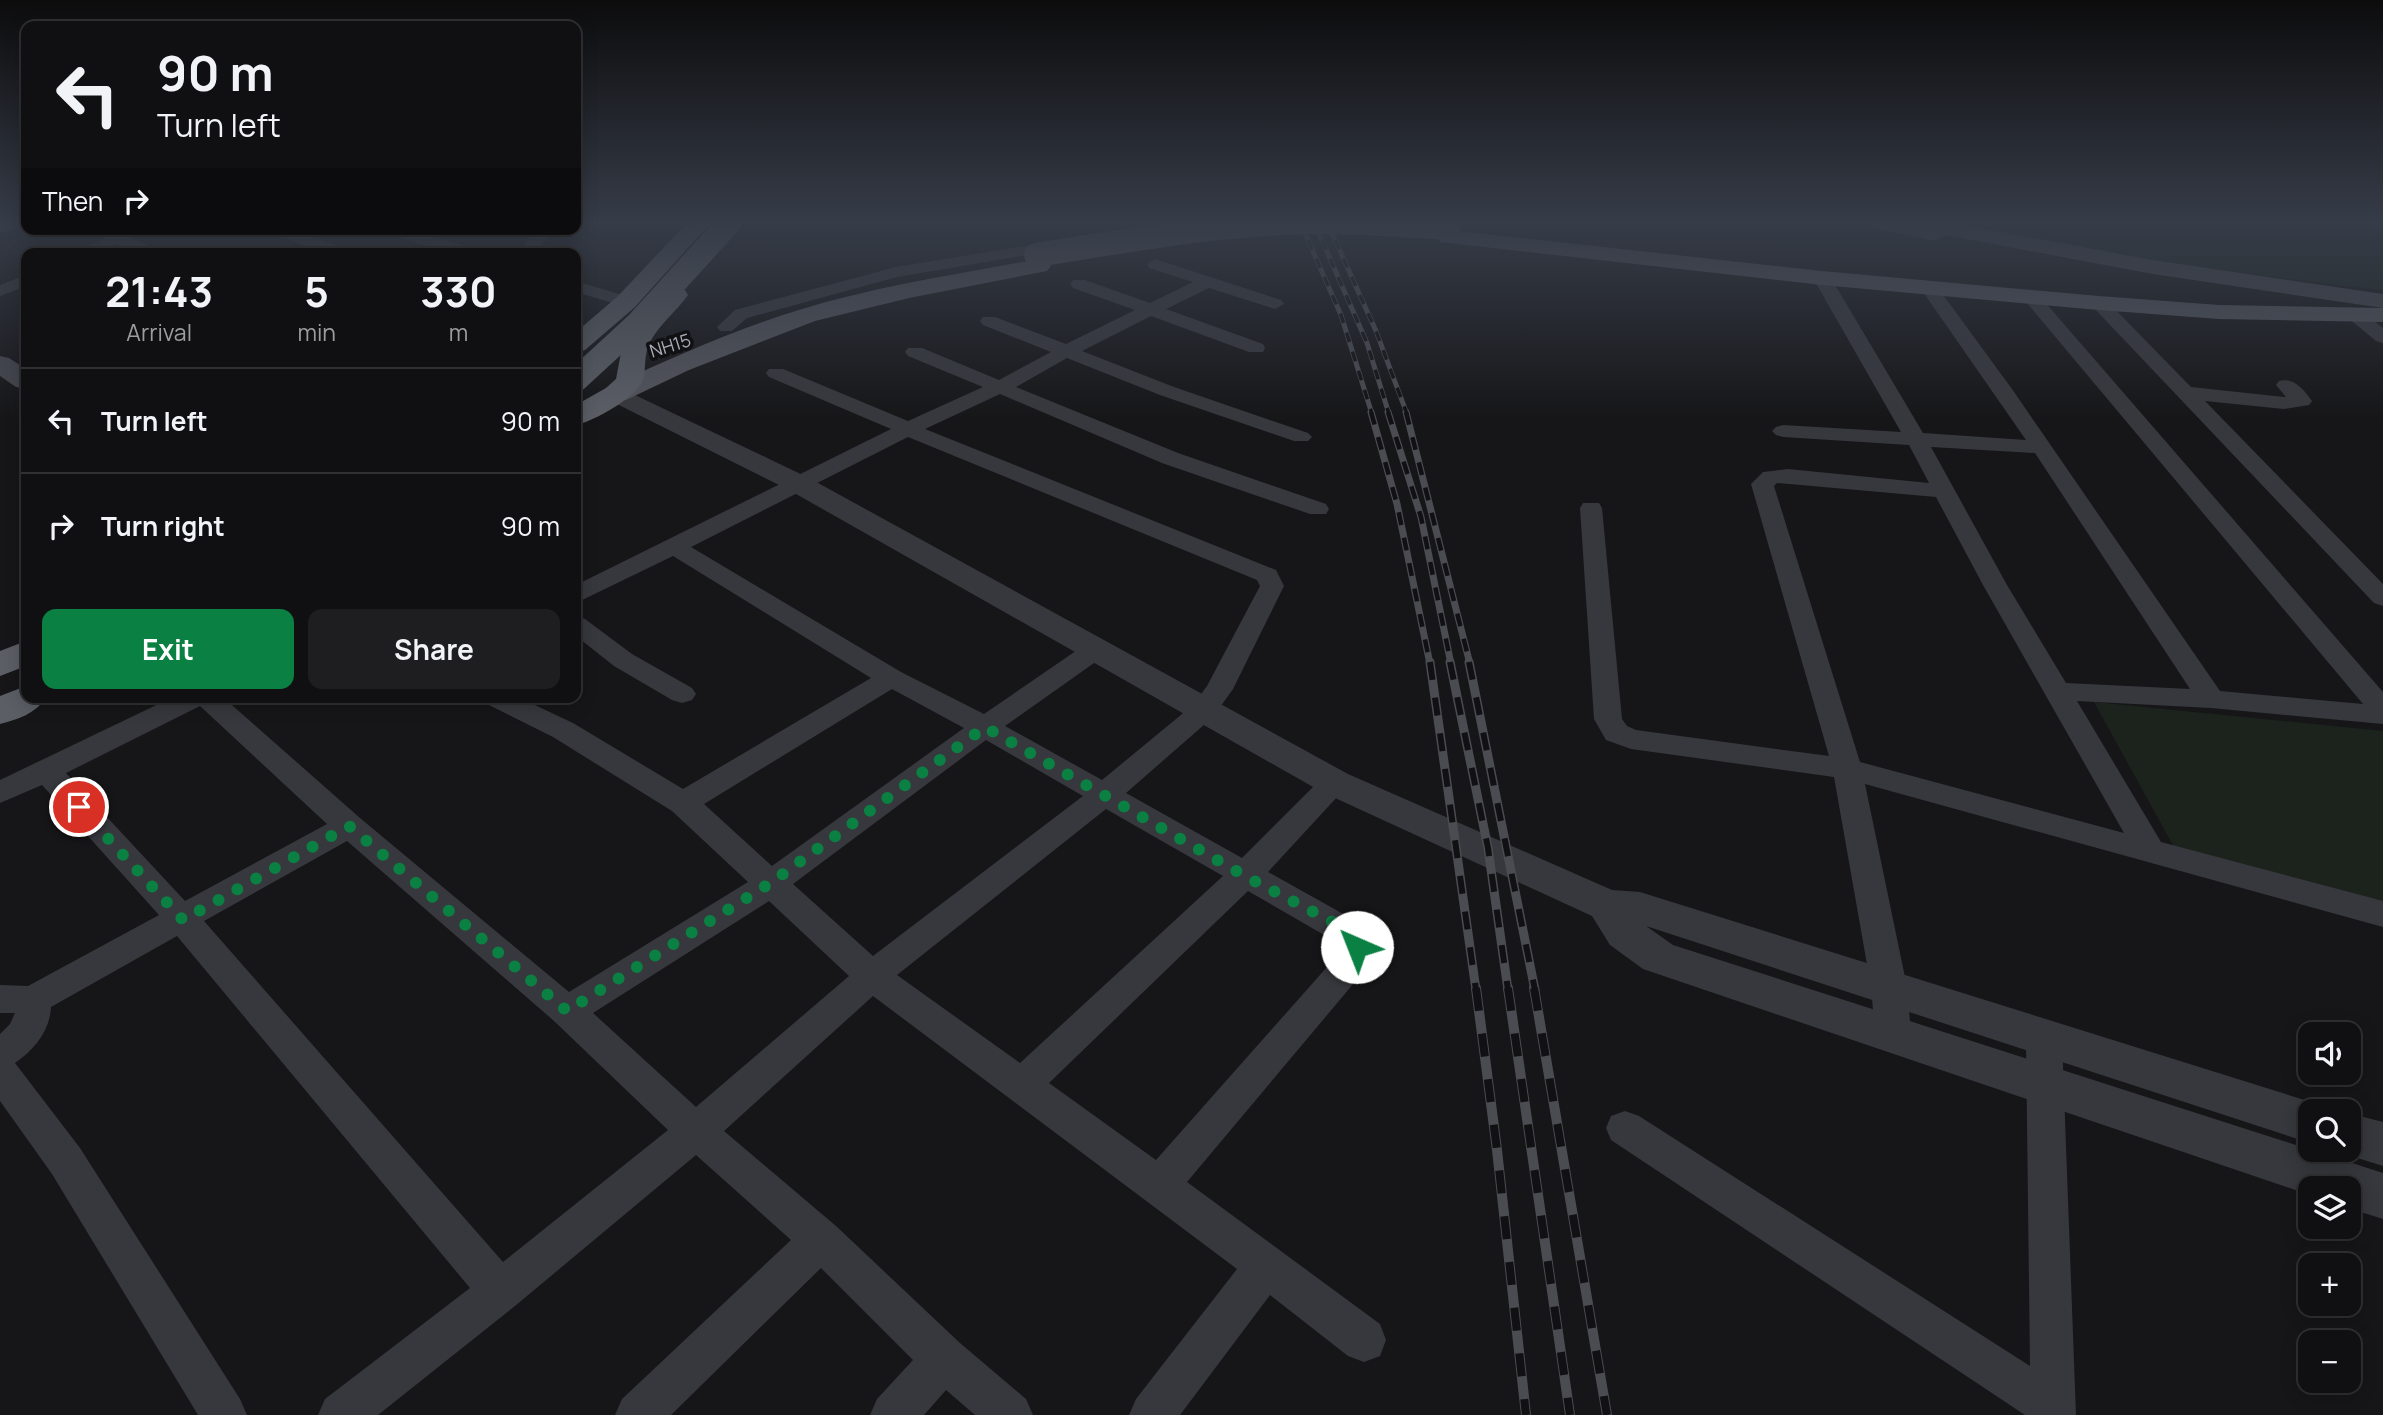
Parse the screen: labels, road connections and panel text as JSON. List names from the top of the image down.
{
  "streets": {
    "main road": ["NH15"]
  },
  "page": {
    "turn": ["90 m", "Turn left"],
    "then": "Then",
    "eta": [
      "21:43",
      "Arrival",
      "5",
      "min",
      "330",
      "m"
    ],
    "list": [
      {
        "name": "Turn left",
        "value": "90 m"
      },
      {
        "name": "Turn right",
        "value": "90 m"
      }
    ],
    "buttons": ["Exit", "Share"],
    "map_buttons": ["+", "−"]
  }
}
